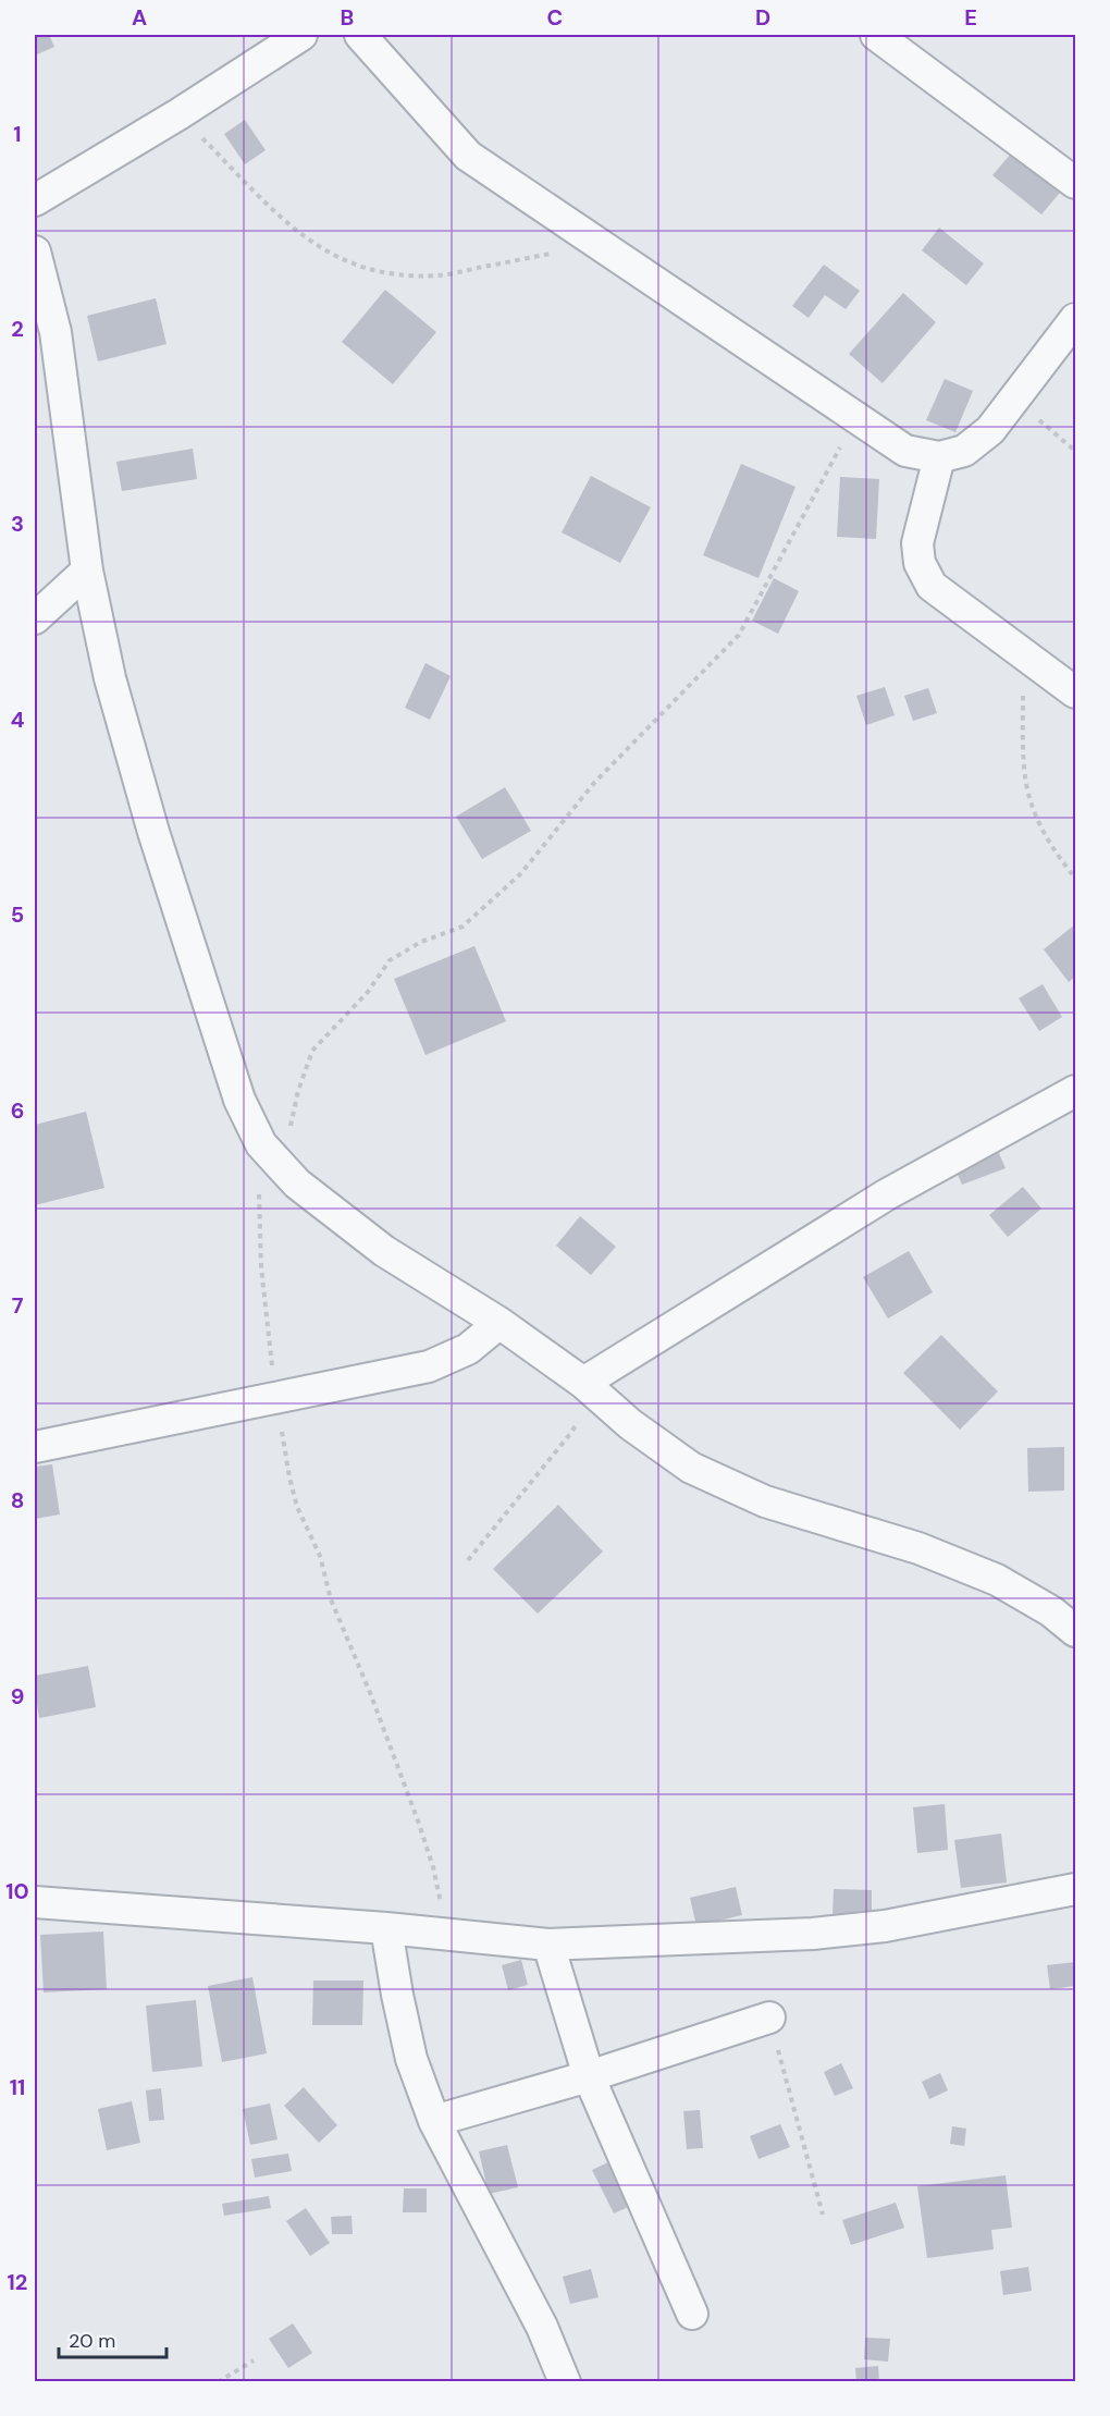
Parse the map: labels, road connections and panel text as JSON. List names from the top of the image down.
{
  "scale_bar": "20 m",
  "grid": {
    "columns": [
      "A",
      "B",
      "C",
      "D",
      "E"
    ],
    "rows": [
      "1",
      "2",
      "3",
      "4",
      "5",
      "6",
      "7",
      "8",
      "9",
      "10",
      "11",
      "12"
    ]
  }
}
